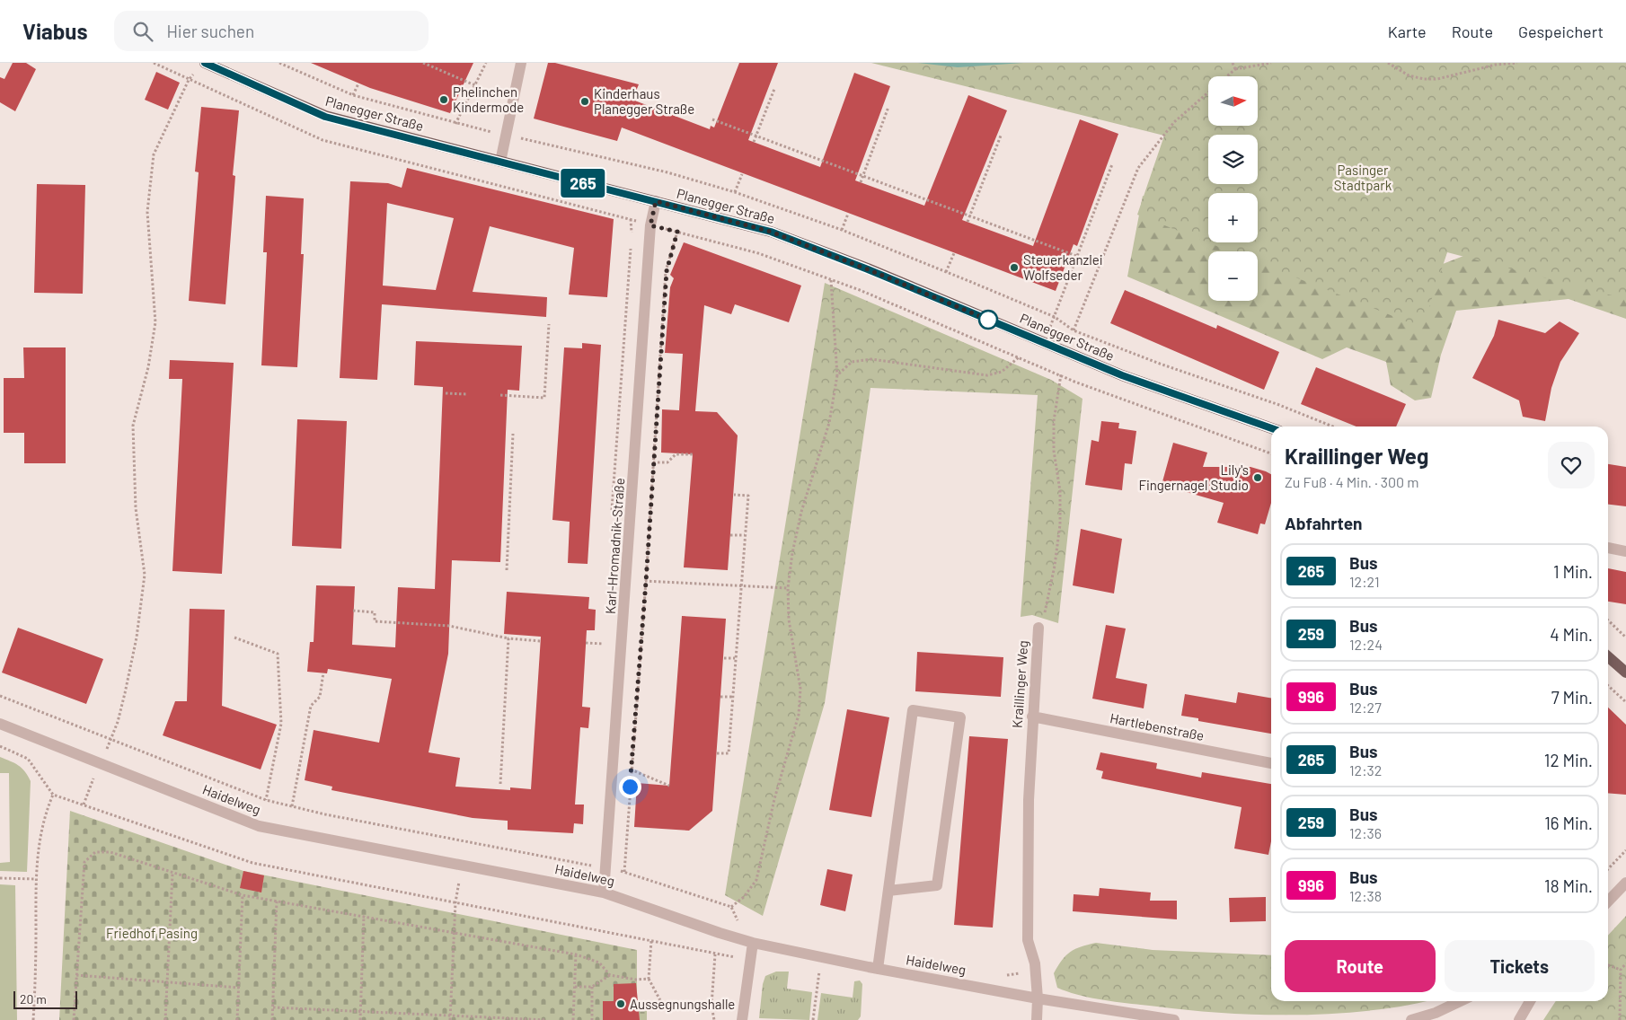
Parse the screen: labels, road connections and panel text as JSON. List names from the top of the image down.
{
  "streets": {
    "main road": ["Planegger Straße"],
    "street": [
      "Karl-Hromadnik-Straße",
      "Kraillinger Weg",
      "Hartlebenstraße",
      "Haidelweg"
    ]
  },
  "crossings": [
    ["Planegger Straße", "Karl-Hromadnik-Straße"],
    ["Karl-Hromadnik-Straße", "Haidelweg"],
    ["Kraillinger Weg", "Hartlebenstraße"],
    ["Kraillinger Weg", "Haidelweg"]
  ],
  "parks": ["Pasinger Stadtpark", "Friedhof Pasing"],
  "places": [
    "Phelinchen Kindermode",
    "Kinderhaus Planegger Straße",
    "Steuerkanzlei Wolfseder",
    "Lily's Fingernagel Studio",
    "Aussegnungshalle"
  ],
  "lines": ["bus line 265"],
  "scale_bar": "20 m",
  "north": "right",
  "page": {
    "header": "Viabus",
    "search": "Hier suchen",
    "nav": ["Karte", "Route", "Gespeichert"],
    "on_map": "265",
    "map_buttons": ["+", "−"],
    "heading": [
      ["Kraillinger Weg", "Zu Fuß · 4 Min. · 300 m"],
      "Abfahrten"
    ],
    "list": [
      {
        "mark": "265",
        "name": "Bus",
        "note": "12:21",
        "value": "1 Min."
      },
      {
        "mark": "259",
        "name": "Bus",
        "note": "12:24",
        "value": "4 Min."
      },
      {
        "mark": "996",
        "name": "Bus",
        "note": "12:27",
        "value": "7 Min."
      },
      {
        "mark": "265",
        "name": "Bus",
        "note": "12:32",
        "value": "12 Min."
      },
      {
        "mark": "259",
        "name": "Bus",
        "note": "12:36",
        "value": "16 Min."
      },
      {
        "mark": "996",
        "name": "Bus",
        "note": "12:38",
        "value": "18 Min."
      }
    ],
    "buttons": ["Route", "Tickets"],
    "scale": "20 m"
  }
}
